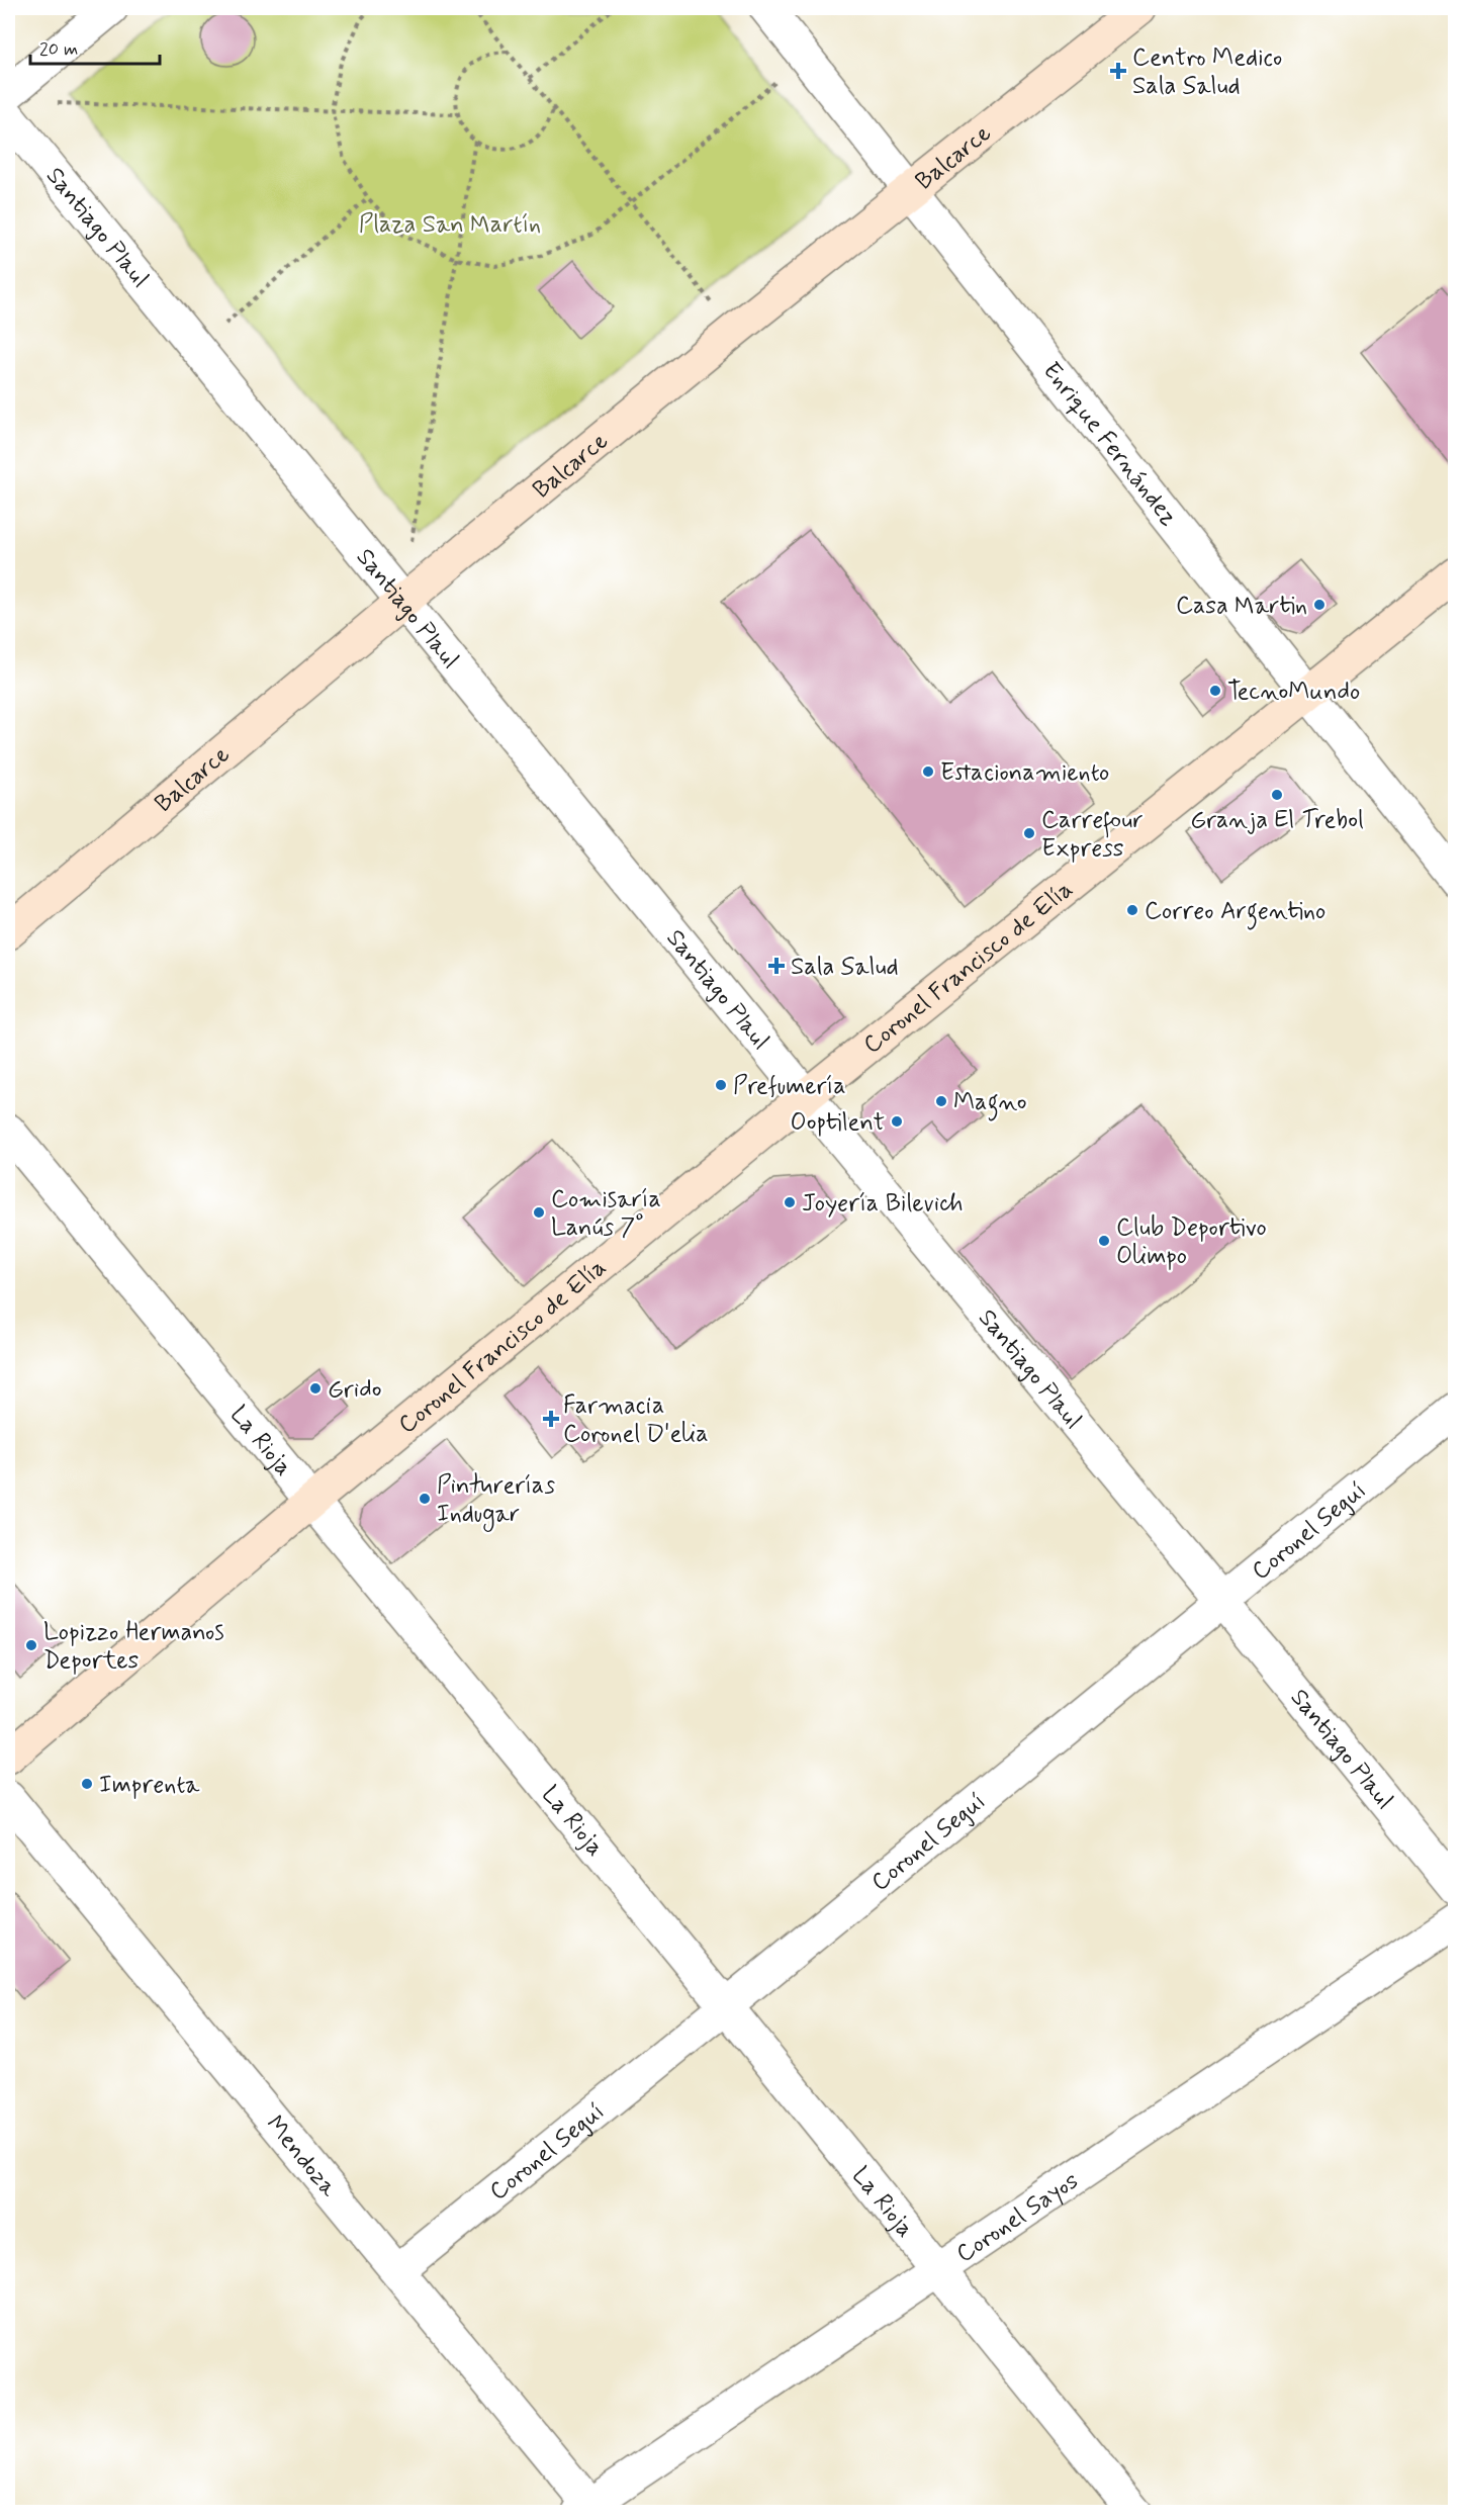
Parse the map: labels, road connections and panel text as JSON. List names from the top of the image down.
{
  "streets": {
    "street": [
      "Balcarce",
      "Santiago Plaul",
      "Enrique Fernández",
      "Coronel Francisco de Elía",
      "La Rioja",
      "Coronel Seguí",
      "Mendoza",
      "Coronel Sayos"
    ]
  },
  "crossings": [
    ["Balcarce", "Santiago Plaul"],
    ["Balcarce", "Enrique Fernández"],
    ["Santiago Plaul", "Coronel Francisco de Elía"],
    ["Santiago Plaul", "Coronel Seguí"],
    ["Enrique Fernández", "Coronel Francisco de Elía"],
    ["Coronel Francisco de Elía", "La Rioja"],
    ["La Rioja", "Coronel Seguí"],
    ["La Rioja", "Coronel Sayos"],
    ["Coronel Seguí", "Mendoza"],
    ["Mendoza", "Coronel Sayos"]
  ],
  "parks": ["Plaza San Martín"],
  "places": {
    "health": ["Centro Medico Sala Salud", "Sala Salud", "Farmacia Coronel D'elia"],
    "other": [
      "Casa Martin",
      "TecnoMundo",
      "Estacionamiento",
      "Granja El Trebol",
      "Carrefour Express",
      "Correo Argentino",
      "Prefumería",
      "Magno",
      "Ooptilent",
      "Joyería Bilevich",
      "Comisaría Lanús 7°",
      "Club Deportivo Olimpo",
      "Grido",
      "Pinturerías Indugar",
      "Lopizzo Hermanos Deportes",
      "Imprenta"
    ]
  },
  "scale_bar": "20 m"
}
